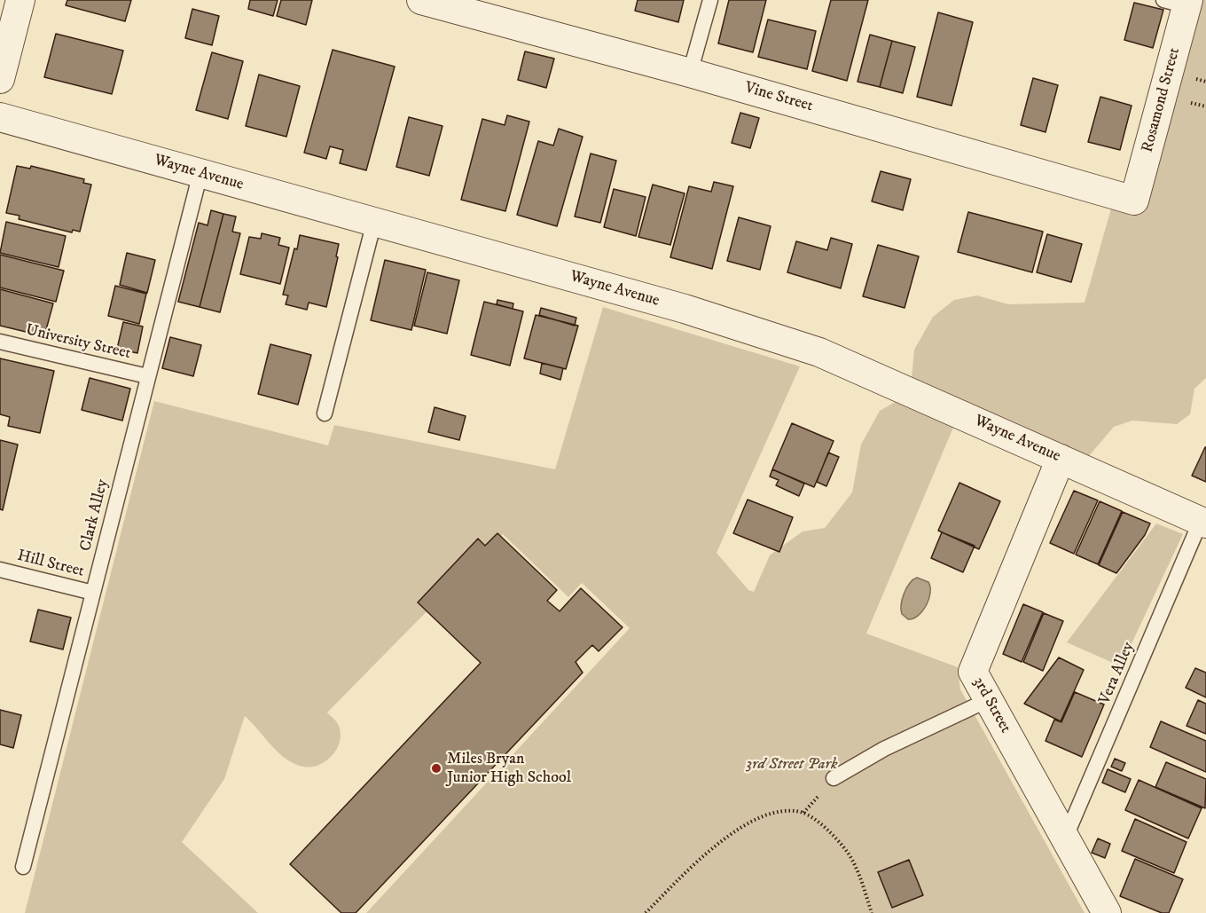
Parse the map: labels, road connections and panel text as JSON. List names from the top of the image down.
{
  "streets": {
    "street": [
      "Vine Street",
      "Rosamond Street",
      "Wayne Avenue",
      "3rd Street"
    ],
    "lane": [
      "University Street",
      "Clark Alley",
      "Hill Street",
      "Vera Alley"
    ]
  },
  "crossings": [
    ["Vine Street", "Rosamond Street"],
    ["Wayne Avenue", "Clark Alley"],
    ["Wayne Avenue", "Vera Alley"],
    ["Wayne Avenue", "3rd Street"],
    ["University Street", "Clark Alley"],
    ["Clark Alley", "Hill Street"],
    ["Vera Alley", "3rd Street"]
  ],
  "parks": ["3rd Street Park"],
  "places": ["Miles Bryan Junior High School"]
}
